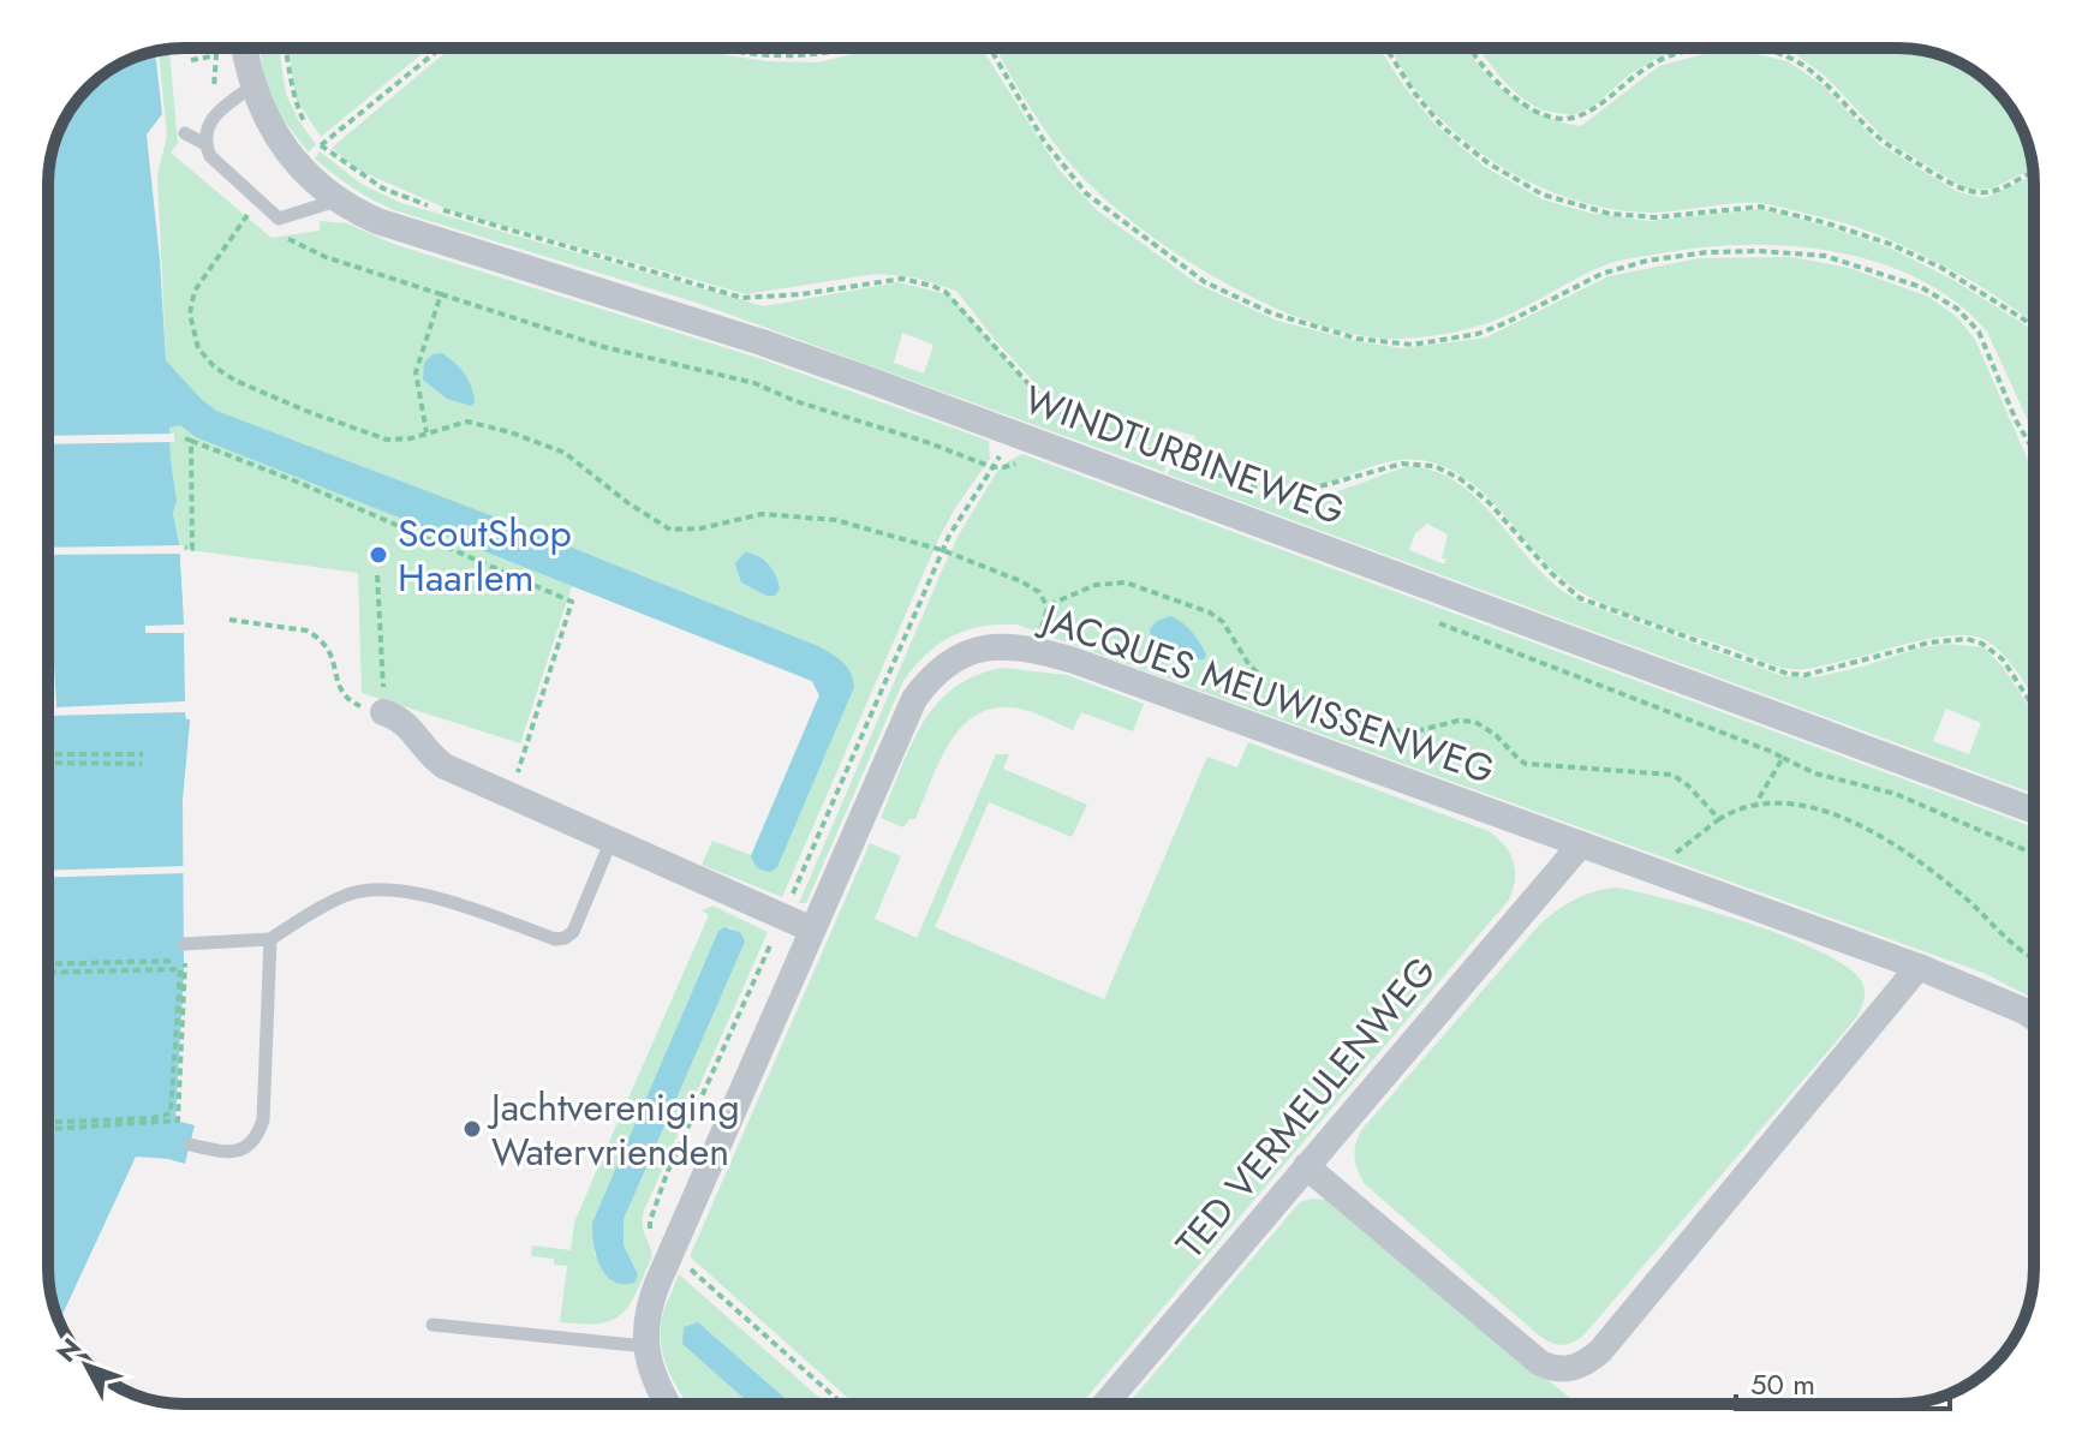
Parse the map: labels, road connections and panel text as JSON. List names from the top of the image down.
{
  "streets": {
    "street": ["WINDTURBINEWEG", "JACQUES MEUWISSENWEG", "TED VERMEULENWEG"]
  },
  "crossings": [
    ["JACQUES MEUWISSENWEG", "TED VERMEULENWEG"]
  ],
  "places": ["ScoutShop Haarlem", "Jachtvereniging Watervrienden"],
  "scale_bar": "50 m",
  "north": "top left"
}
